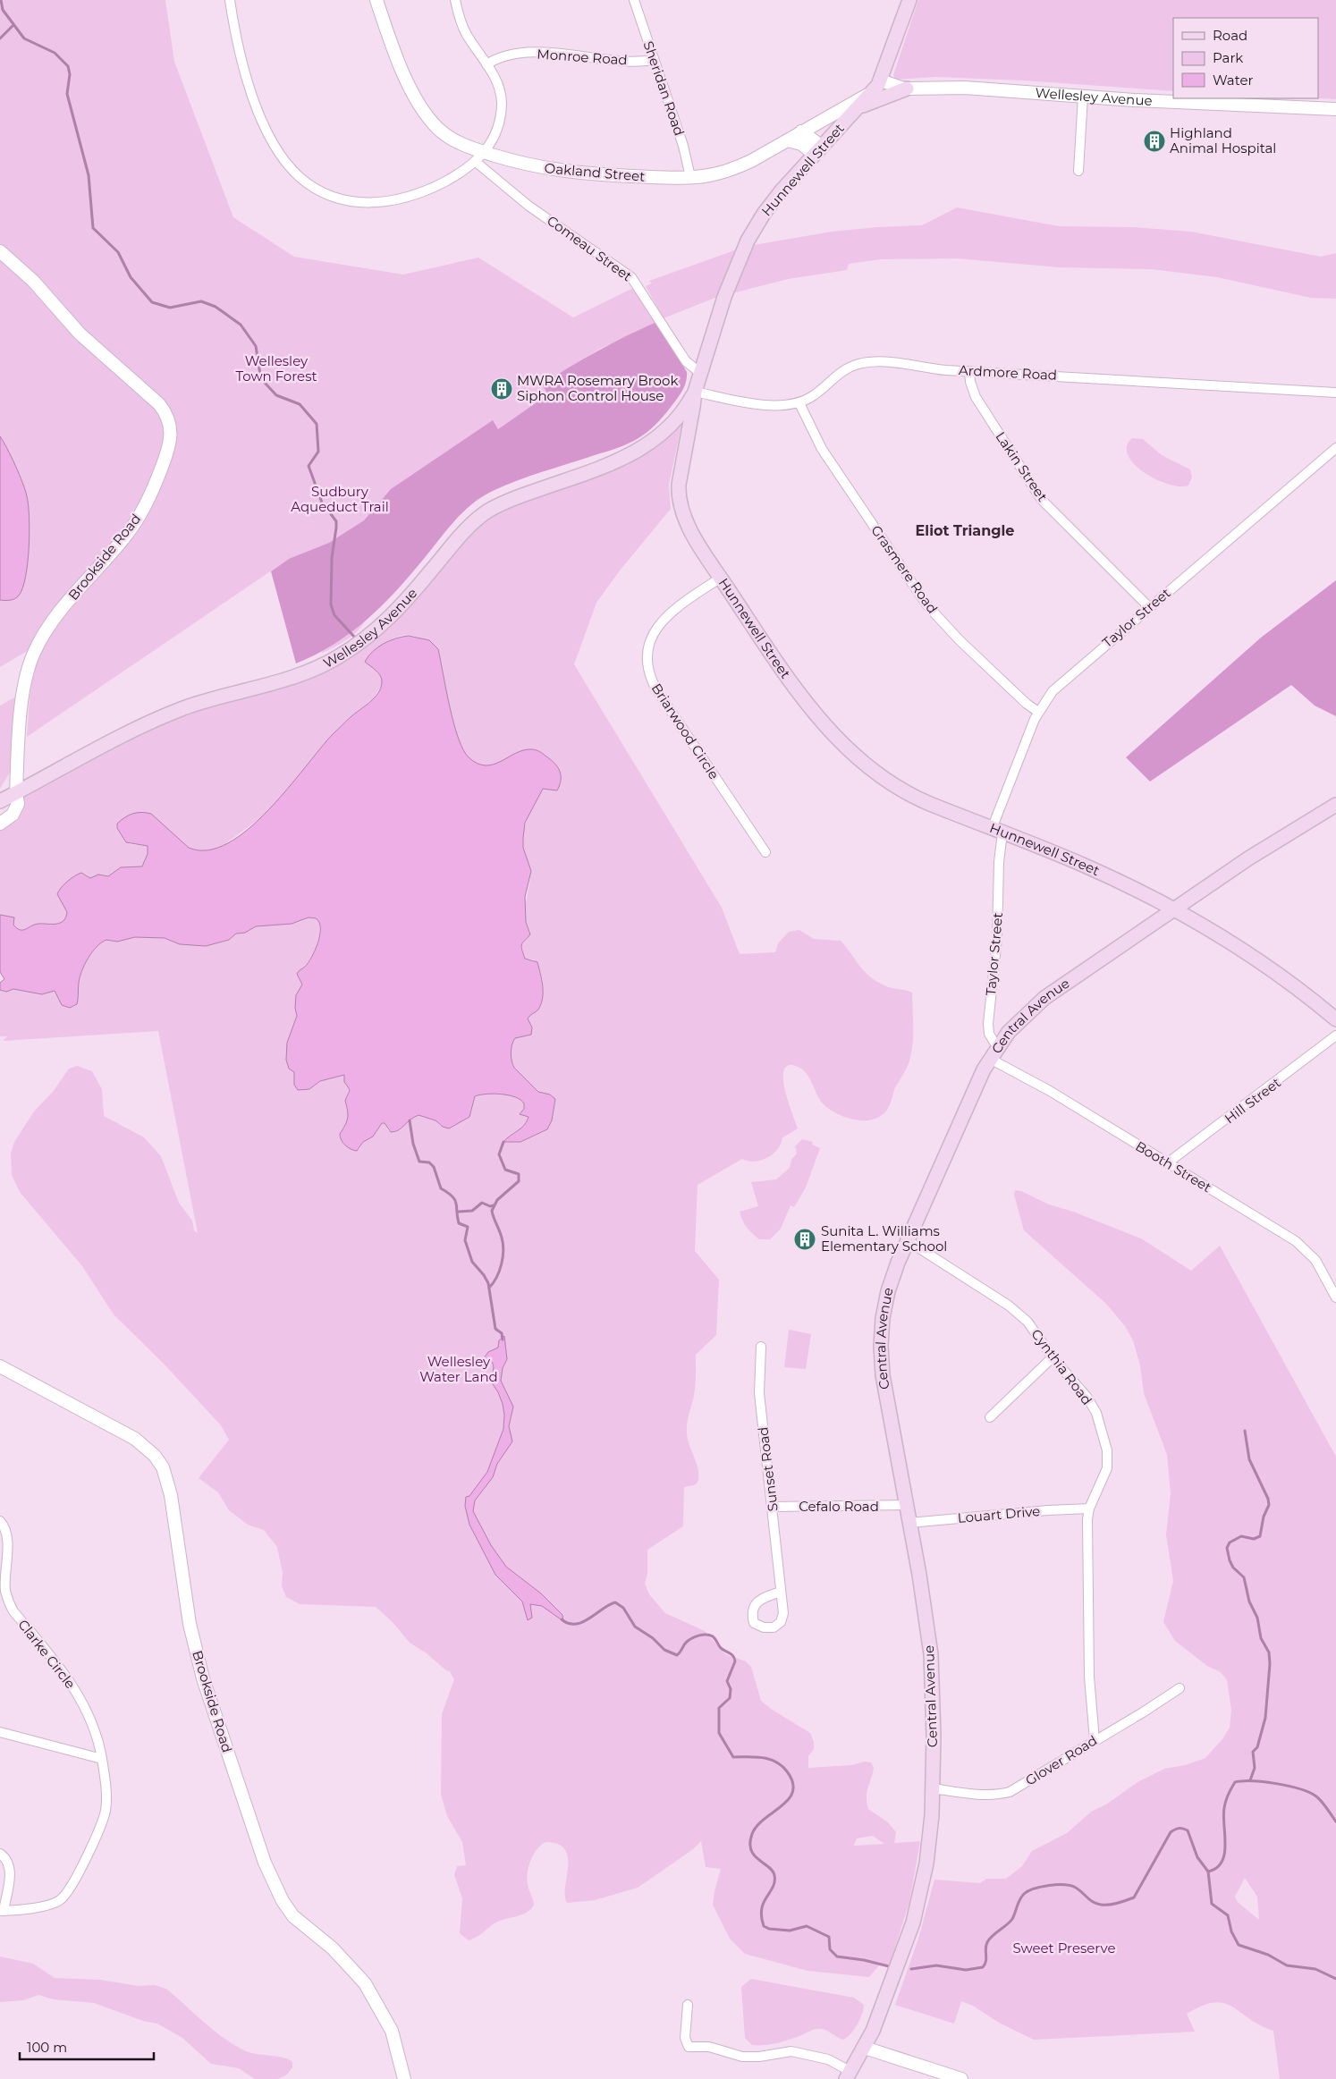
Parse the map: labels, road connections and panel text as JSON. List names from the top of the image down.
{
  "streets": {
    "main road": ["Wellesley Avenue", "Hunnewell Street", "Central Avenue"],
    "street": [
      "Monroe Road",
      "Sheridan Road",
      "Oakland Street",
      "Comeau Street",
      "Ardmore Road",
      "Lakin Street",
      "Brookside Road",
      "Grasmere Road",
      "Taylor Street",
      "Briarwood Circle",
      "Hill Street",
      "Booth Street",
      "Cynthia Road",
      "Sunset Road",
      "Cefalo Road",
      "Louart Drive",
      "Clarke Circle",
      "Glover Road"
    ]
  },
  "crossings": [
    ["Monroe Road", "Sheridan Road"],
    ["Sheridan Road", "Oakland Street"],
    ["Wellesley Avenue", "Hunnewell Street"],
    ["Wellesley Avenue", "Ardmore Road"],
    ["Wellesley Avenue", "Brookside Road"],
    ["Hunnewell Street", "Oakland Street"],
    ["Hunnewell Street", "Comeau Street"],
    ["Hunnewell Street", "Ardmore Road"],
    ["Hunnewell Street", "Taylor Street"],
    ["Hunnewell Street", "Briarwood Circle"],
    ["Hunnewell Street", "Central Avenue"],
    ["Ardmore Road", "Lakin Street"],
    ["Ardmore Road", "Grasmere Road"],
    ["Lakin Street", "Taylor Street"],
    ["Grasmere Road", "Taylor Street"],
    ["Taylor Street", "Central Avenue"],
    ["Taylor Street", "Booth Street"],
    ["Central Avenue", "Booth Street"],
    ["Central Avenue", "Cynthia Road"],
    ["Central Avenue", "Cefalo Road"],
    ["Central Avenue", "Louart Drive"],
    ["Central Avenue", "Glover Road"],
    ["Hill Street", "Booth Street"],
    ["Cynthia Road", "Louart Drive"],
    ["Cynthia Road", "Glover Road"],
    ["Sunset Road", "Cefalo Road"]
  ],
  "districts": ["Eliot Triangle"],
  "parks": [
    "Wellesley Town Forest",
    "Sudbury Aqueduct Trail",
    "Wellesley Water Land",
    "Sweet Preserve"
  ],
  "places": {
    "building": ["Highland Animal Hospital", "MWRA Rosemary Brook Siphon Control House", "Sunita L. Williams Elementary School"]
  },
  "legend": ["Road", "Park", "Water"],
  "scale_bar": "100 m"
}
